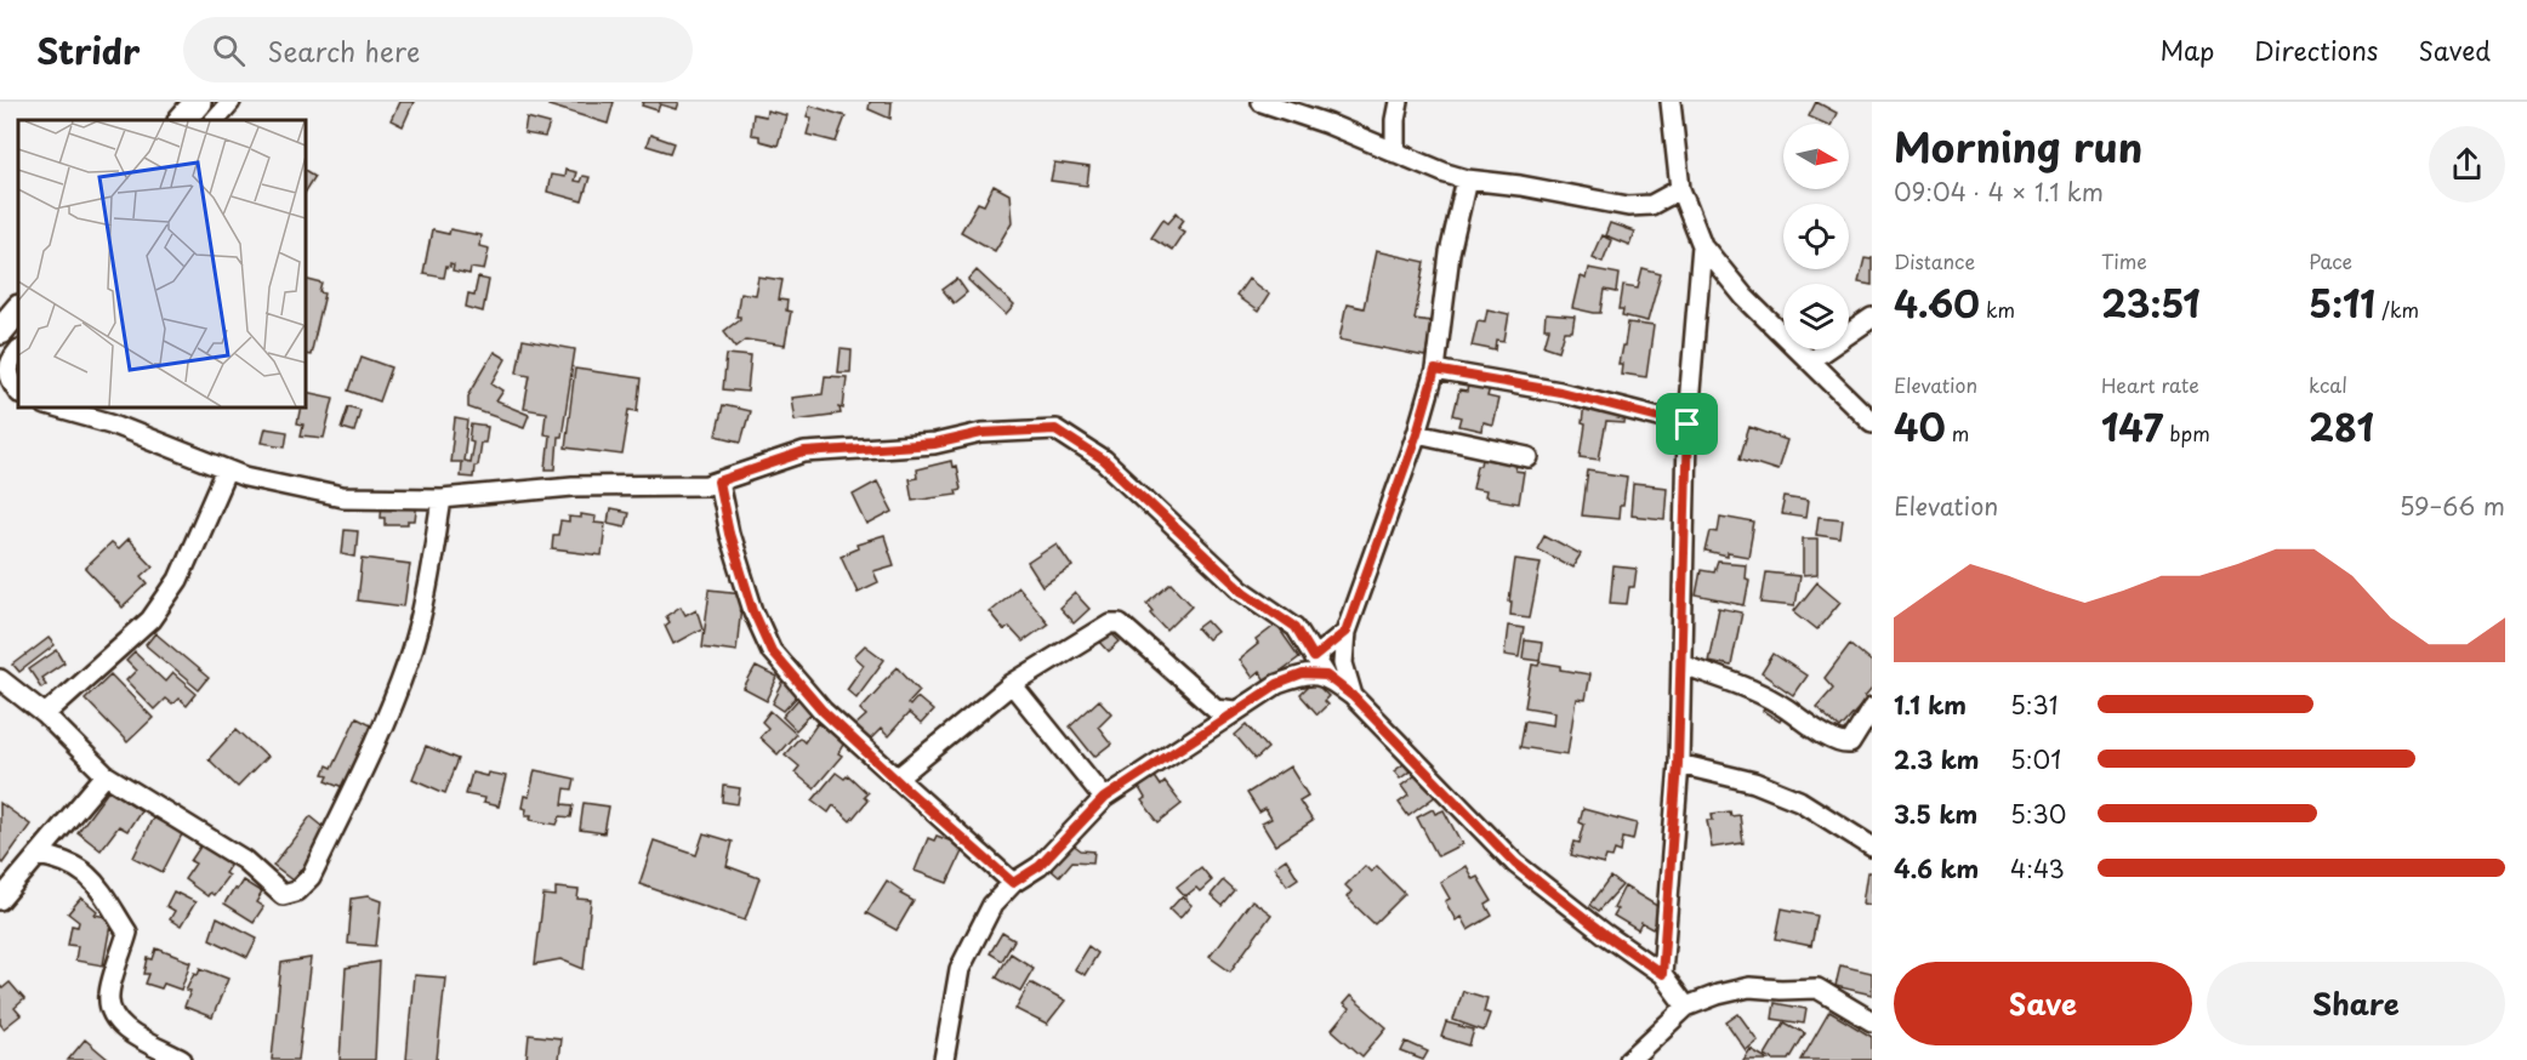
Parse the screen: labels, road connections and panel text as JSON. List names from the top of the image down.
{
  "north": "right",
  "page": {
    "header": "Stridr",
    "search": "Search here",
    "nav": ["Map", "Directions", "Saved"],
    "heading": ["Morning run", "09:04 · 4 × 1.1 km"],
    "stats": [
      ["Distance", "4.60 km"],
      ["Time", "23:51"],
      ["Pace", "5:11 /km"],
      ["Elevation", "40 m"],
      ["Heart rate", "147 bpm"],
      ["kcal", "281"]
    ],
    "chart": ["Elevation", "59–66 m"],
    "list": [
      {
        "name": "1.1 km",
        "note": "5:31"
      },
      {
        "name": "2.3 km",
        "note": "5:01"
      },
      {
        "name": "3.5 km",
        "note": "5:30"
      },
      {
        "name": "4.6 km",
        "note": "4:43"
      }
    ],
    "buttons": ["Save", "Share"]
  }
}
